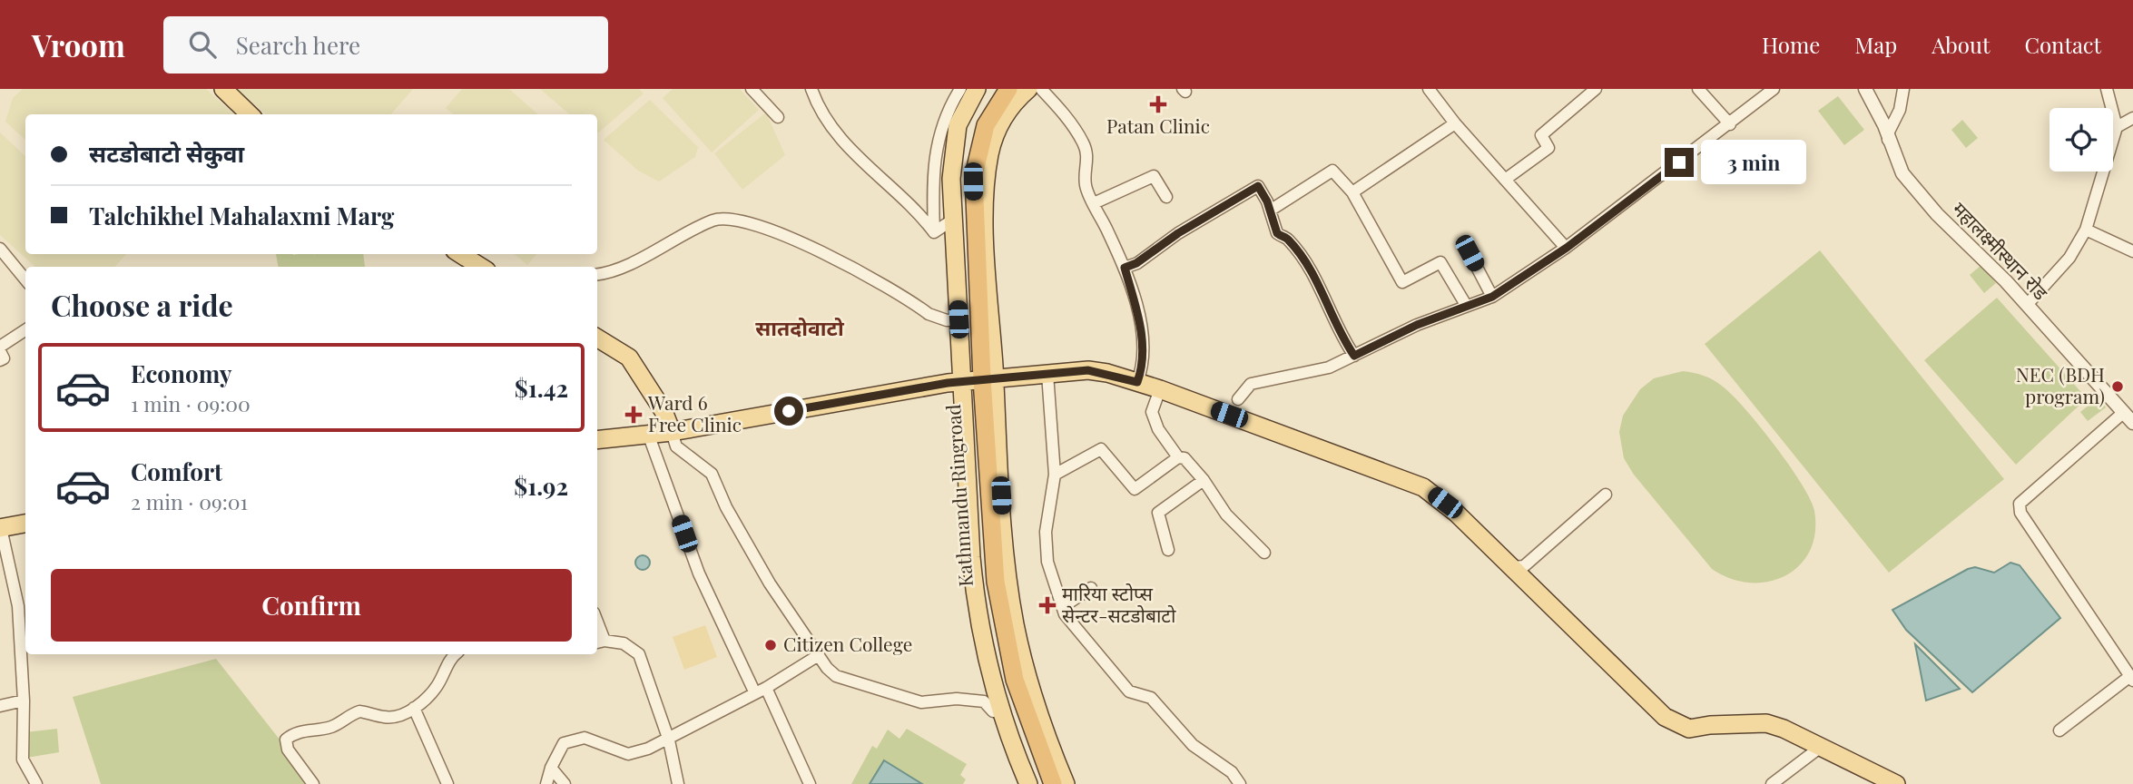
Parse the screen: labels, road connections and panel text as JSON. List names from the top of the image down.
{
  "streets": {
    "highway": ["Kathmandu Ringroad"],
    "street": ["महालक्ष्मीस्थान रोड"]
  },
  "districts": ["सातदोवाटो"],
  "places": {
    "health": ["Patan Clinic", "Ward 6 Free Clinic", "मारिया स्टोप्स सेन्टर-सटडोबाटो"],
    "other": ["NEC (BDH program)", "Citizen College"]
  },
  "page": {
    "header": "Vroom",
    "search": "Search here",
    "nav": [
      "Home",
      "Map",
      "About",
      "Contact"
    ],
    "banner": ["सटडोबाटो सेकुवा", "Talchikhel Mahalaxmi Marg"],
    "bubble": "3 min",
    "heading": "Choose a ride",
    "list": [
      {
        "name": "Economy",
        "note": "1 min · 09:00",
        "value": "$1.42"
      },
      {
        "name": "Comfort",
        "note": "2 min · 09:01",
        "value": "$1.92"
      }
    ],
    "buttons": "Confirm"
  }
}
